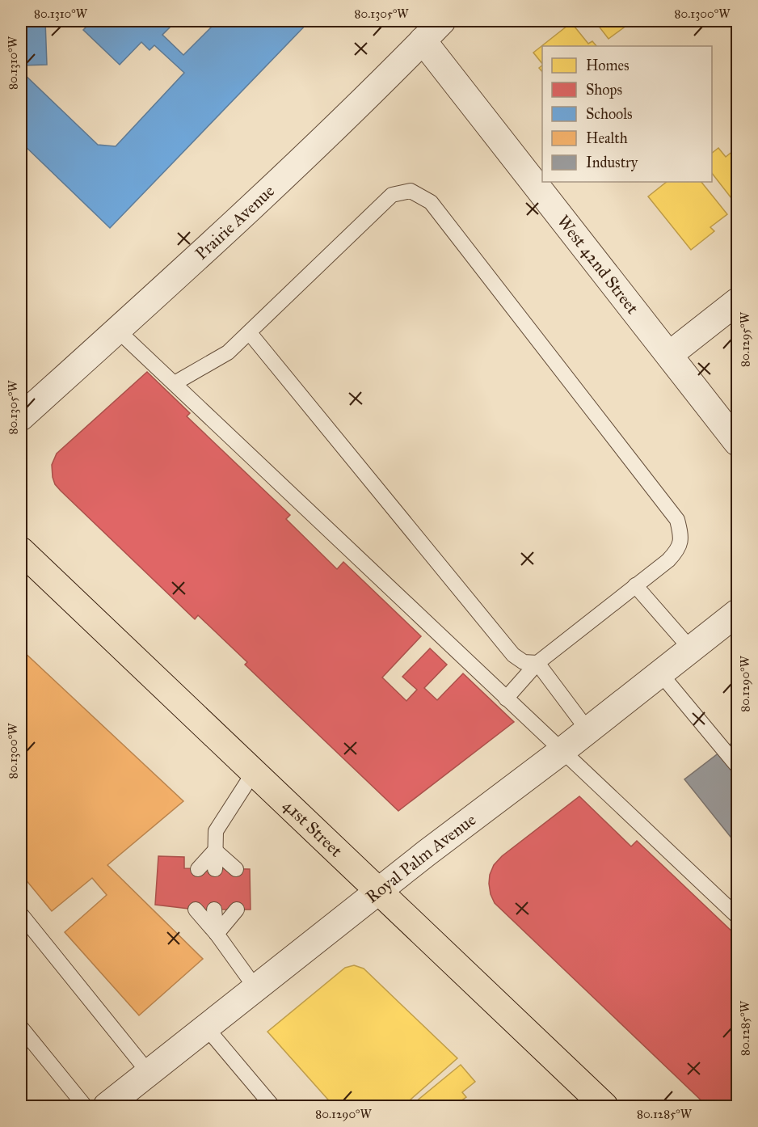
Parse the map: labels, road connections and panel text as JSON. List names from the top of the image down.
{
  "streets": {
    "main road": ["41st Street"],
    "street": ["Prairie Avenue", "West 42nd Street", "Royal Palm Avenue"]
  },
  "crossings": [
    ["Prairie Avenue", "West 42nd Street"],
    ["41st Street", "Royal Palm Avenue"]
  ],
  "legend": [
    "Homes",
    "Shops",
    "Schools",
    "Health",
    "Industry"
  ],
  "coordinates": [
    "80.1310°W",
    "80.1305°W",
    "80.1300°W",
    "80.1295°W",
    "80.1290°W",
    "80.1285°W"
  ]
}
